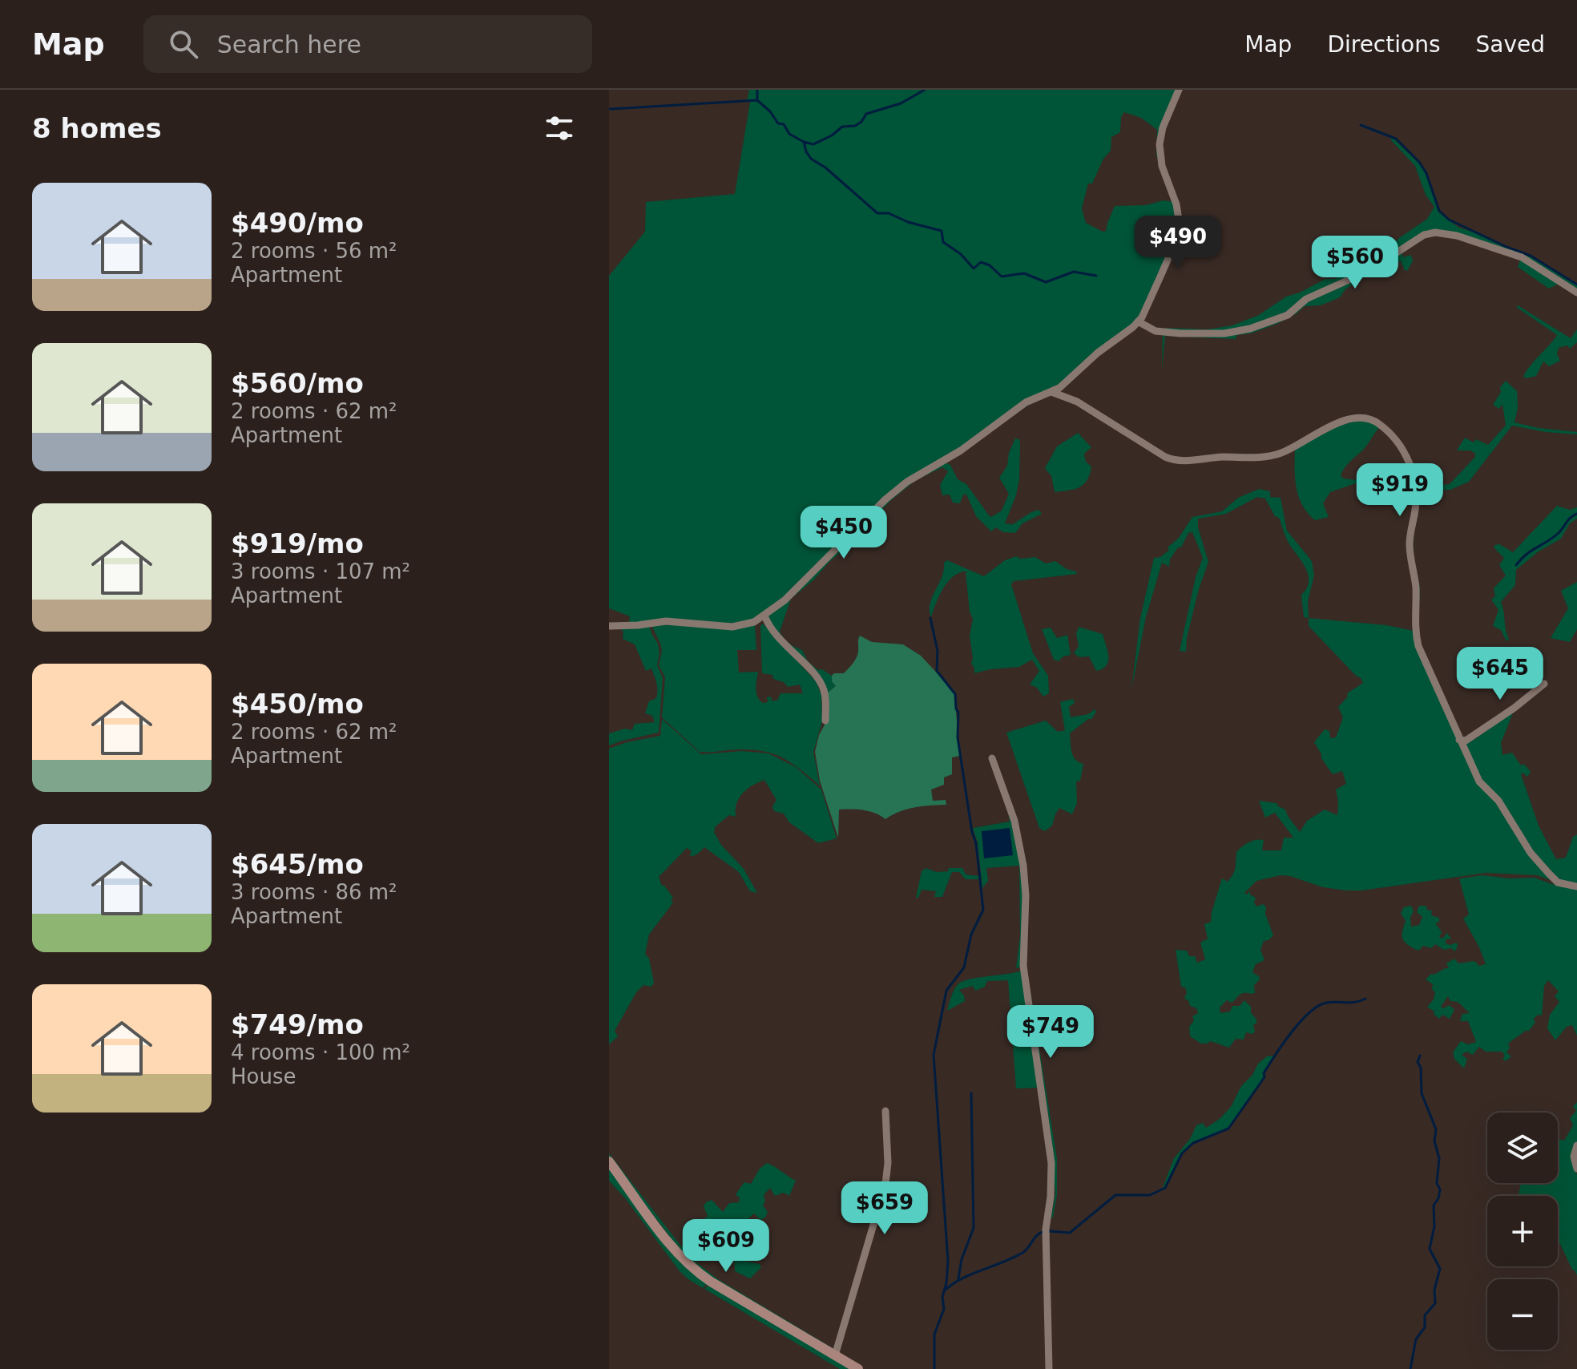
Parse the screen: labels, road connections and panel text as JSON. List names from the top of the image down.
{
  "page": {
    "header": "Map",
    "search": "Search here",
    "nav": ["Map", "Directions", "Saved"],
    "heading": "8 homes",
    "list": [
      {
        "name": "$490/mo",
        "note": "2 rooms · 56 m² · Apartment"
      },
      {
        "name": "$560/mo",
        "note": "2 rooms · 62 m² · Apartment"
      },
      {
        "name": "$919/mo",
        "note": "3 rooms · 107 m² · Apartment"
      },
      {
        "name": "$450/mo",
        "note": "2 rooms · 62 m² · Apartment"
      },
      {
        "name": "$645/mo",
        "note": "3 rooms · 86 m² · Apartment"
      },
      {
        "name": "$749/mo",
        "note": "4 rooms · 100 m² · House"
      }
    ],
    "price": [
      "$490",
      "$560",
      "$919",
      "$450",
      "$645",
      "$749",
      "$659",
      "$609"
    ],
    "map_buttons": ["+", "−"]
  }
}
